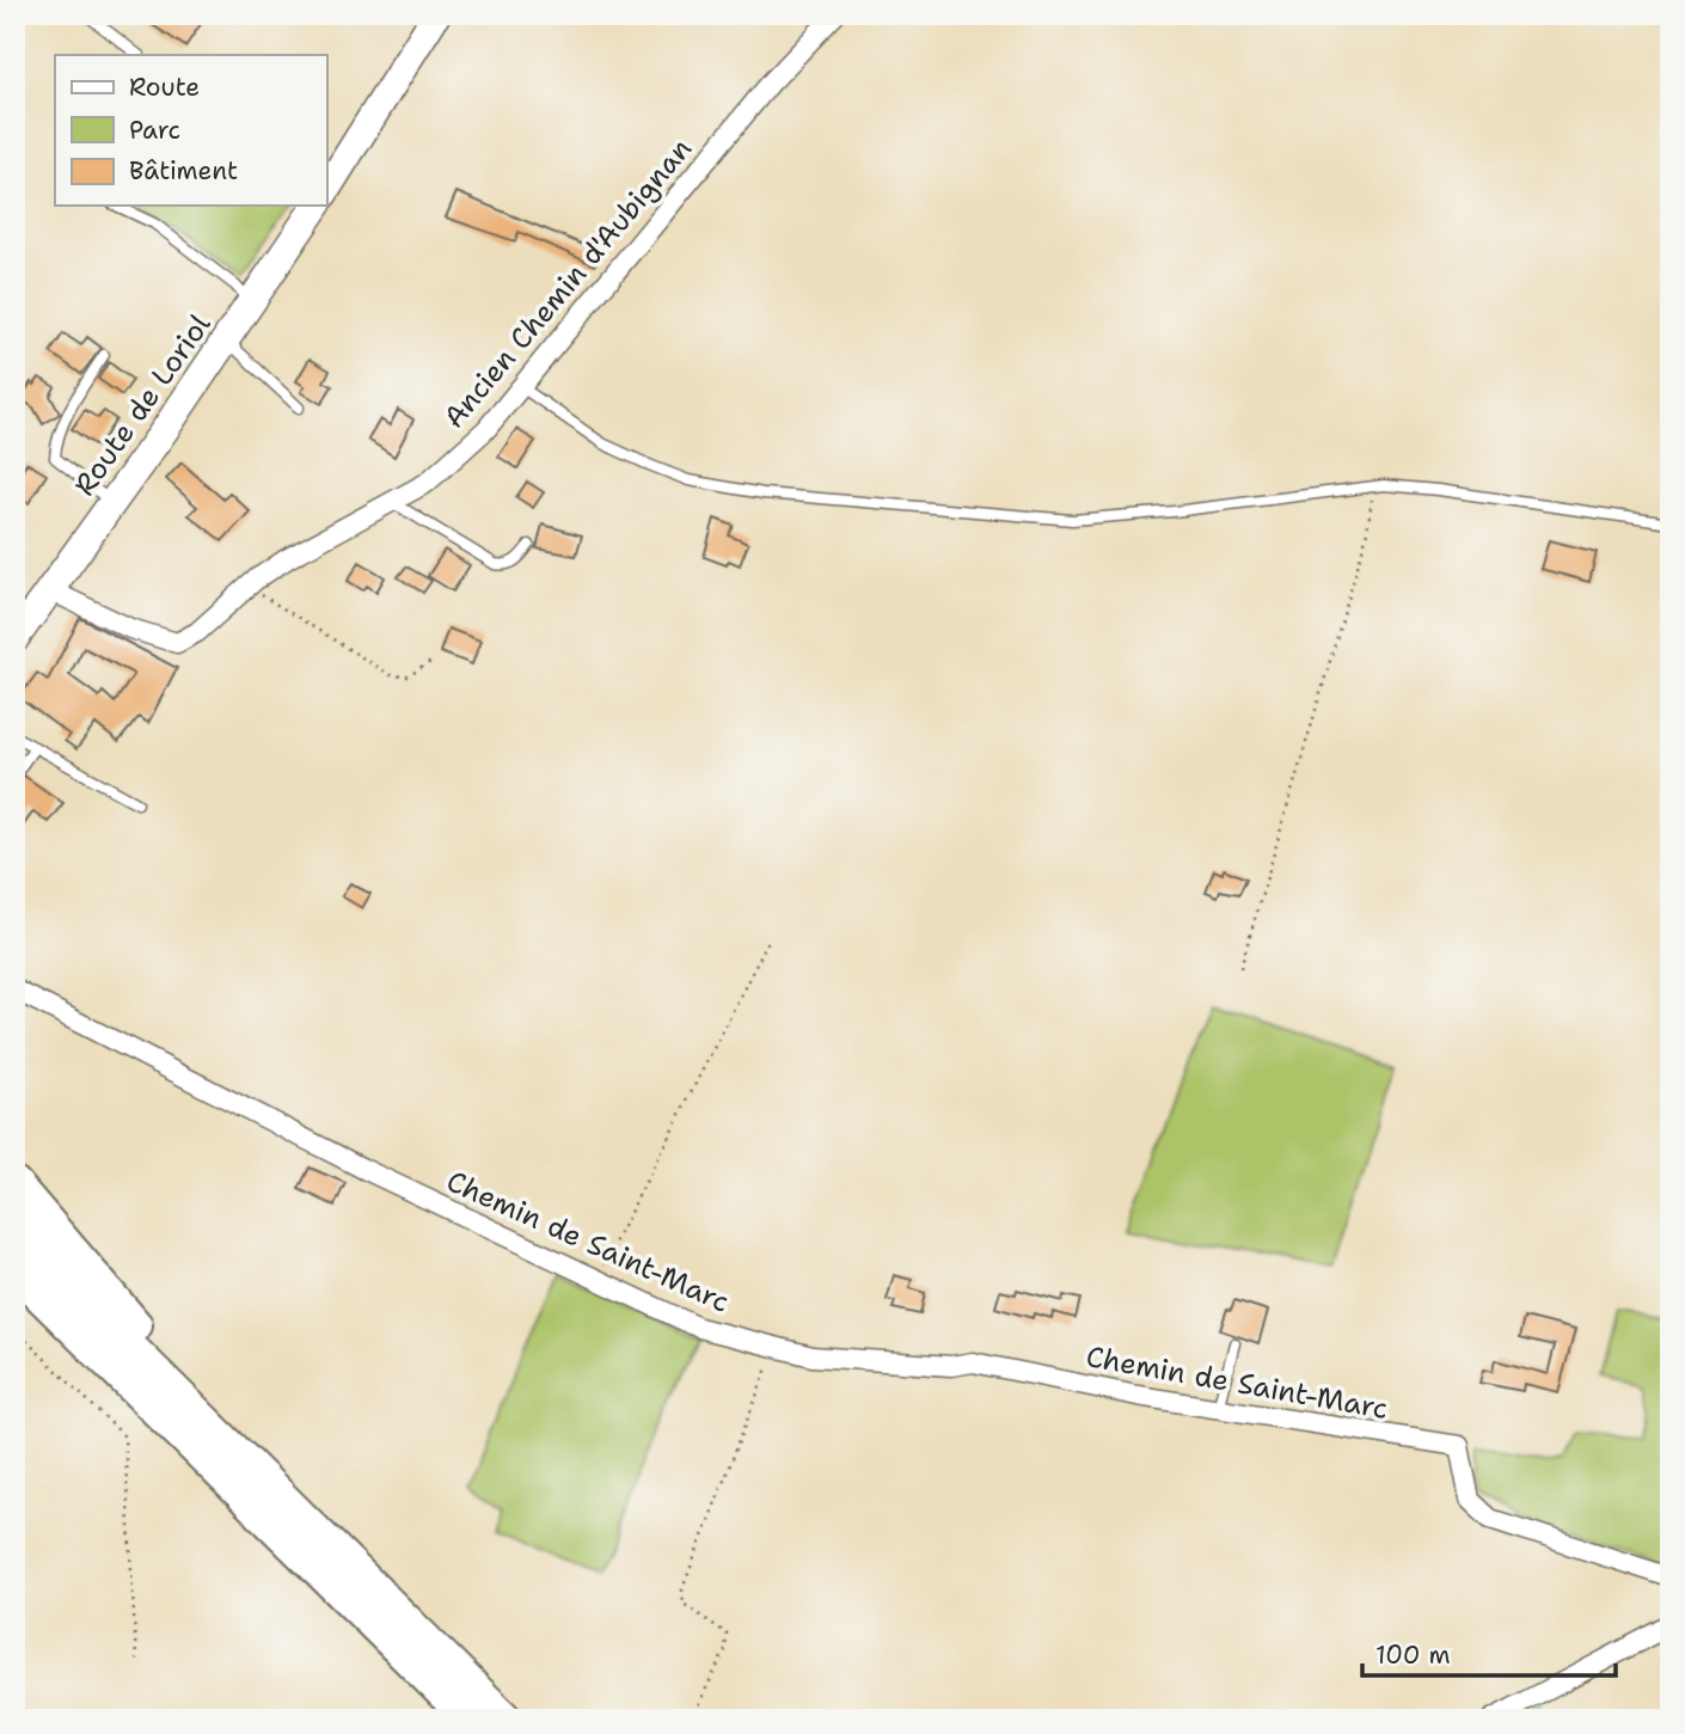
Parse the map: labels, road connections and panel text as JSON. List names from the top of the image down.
{
  "streets": {
    "street": ["Ancien Chemin d'Aubignan", "Route de Loriol", "Chemin de Saint-Marc"]
  },
  "crossings": [
    ["Ancien Chemin d'Aubignan", "Route de Loriol"]
  ],
  "legend": ["Route", "Parc", "Bâtiment"],
  "scale_bar": "100 m"
}
